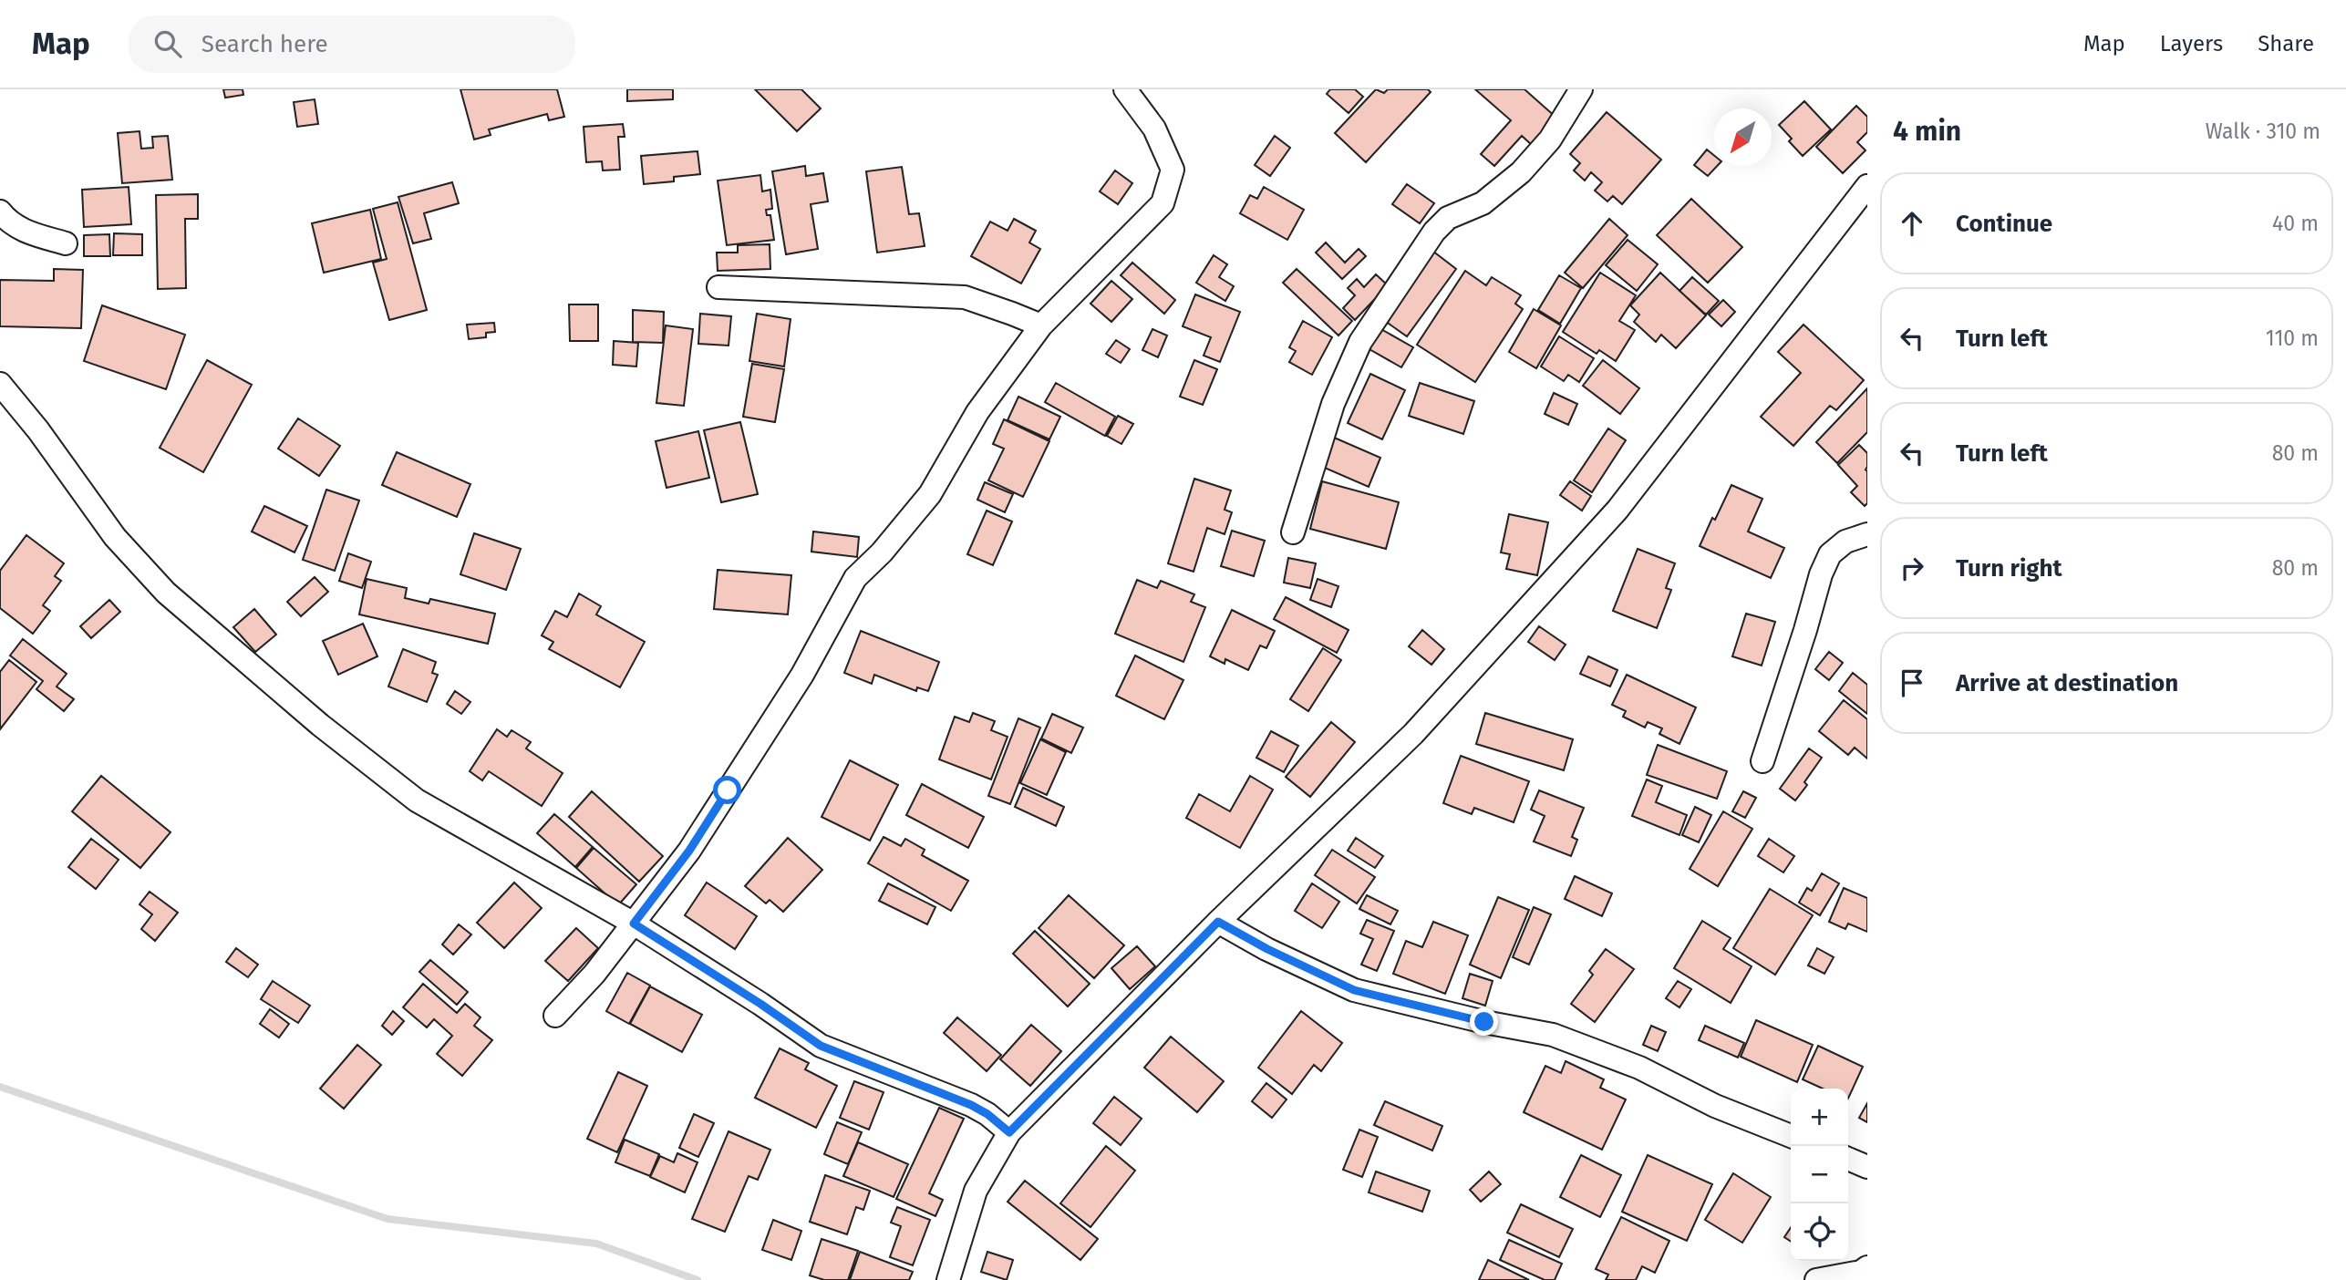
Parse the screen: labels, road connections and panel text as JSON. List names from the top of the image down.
{
  "north": "bottom left",
  "page": {
    "header": "Map",
    "search": "Search here",
    "nav": ["Map", "Layers", "Share"],
    "heading": ["4 min", "Walk · 310 m"],
    "list": [
      ["Continue", "40 m"],
      ["Turn left", "110 m"],
      ["Turn left", "80 m"],
      ["Turn right", "80 m"],
      "Arrive at destination"
    ],
    "map_buttons": ["+", "−"]
  }
}
